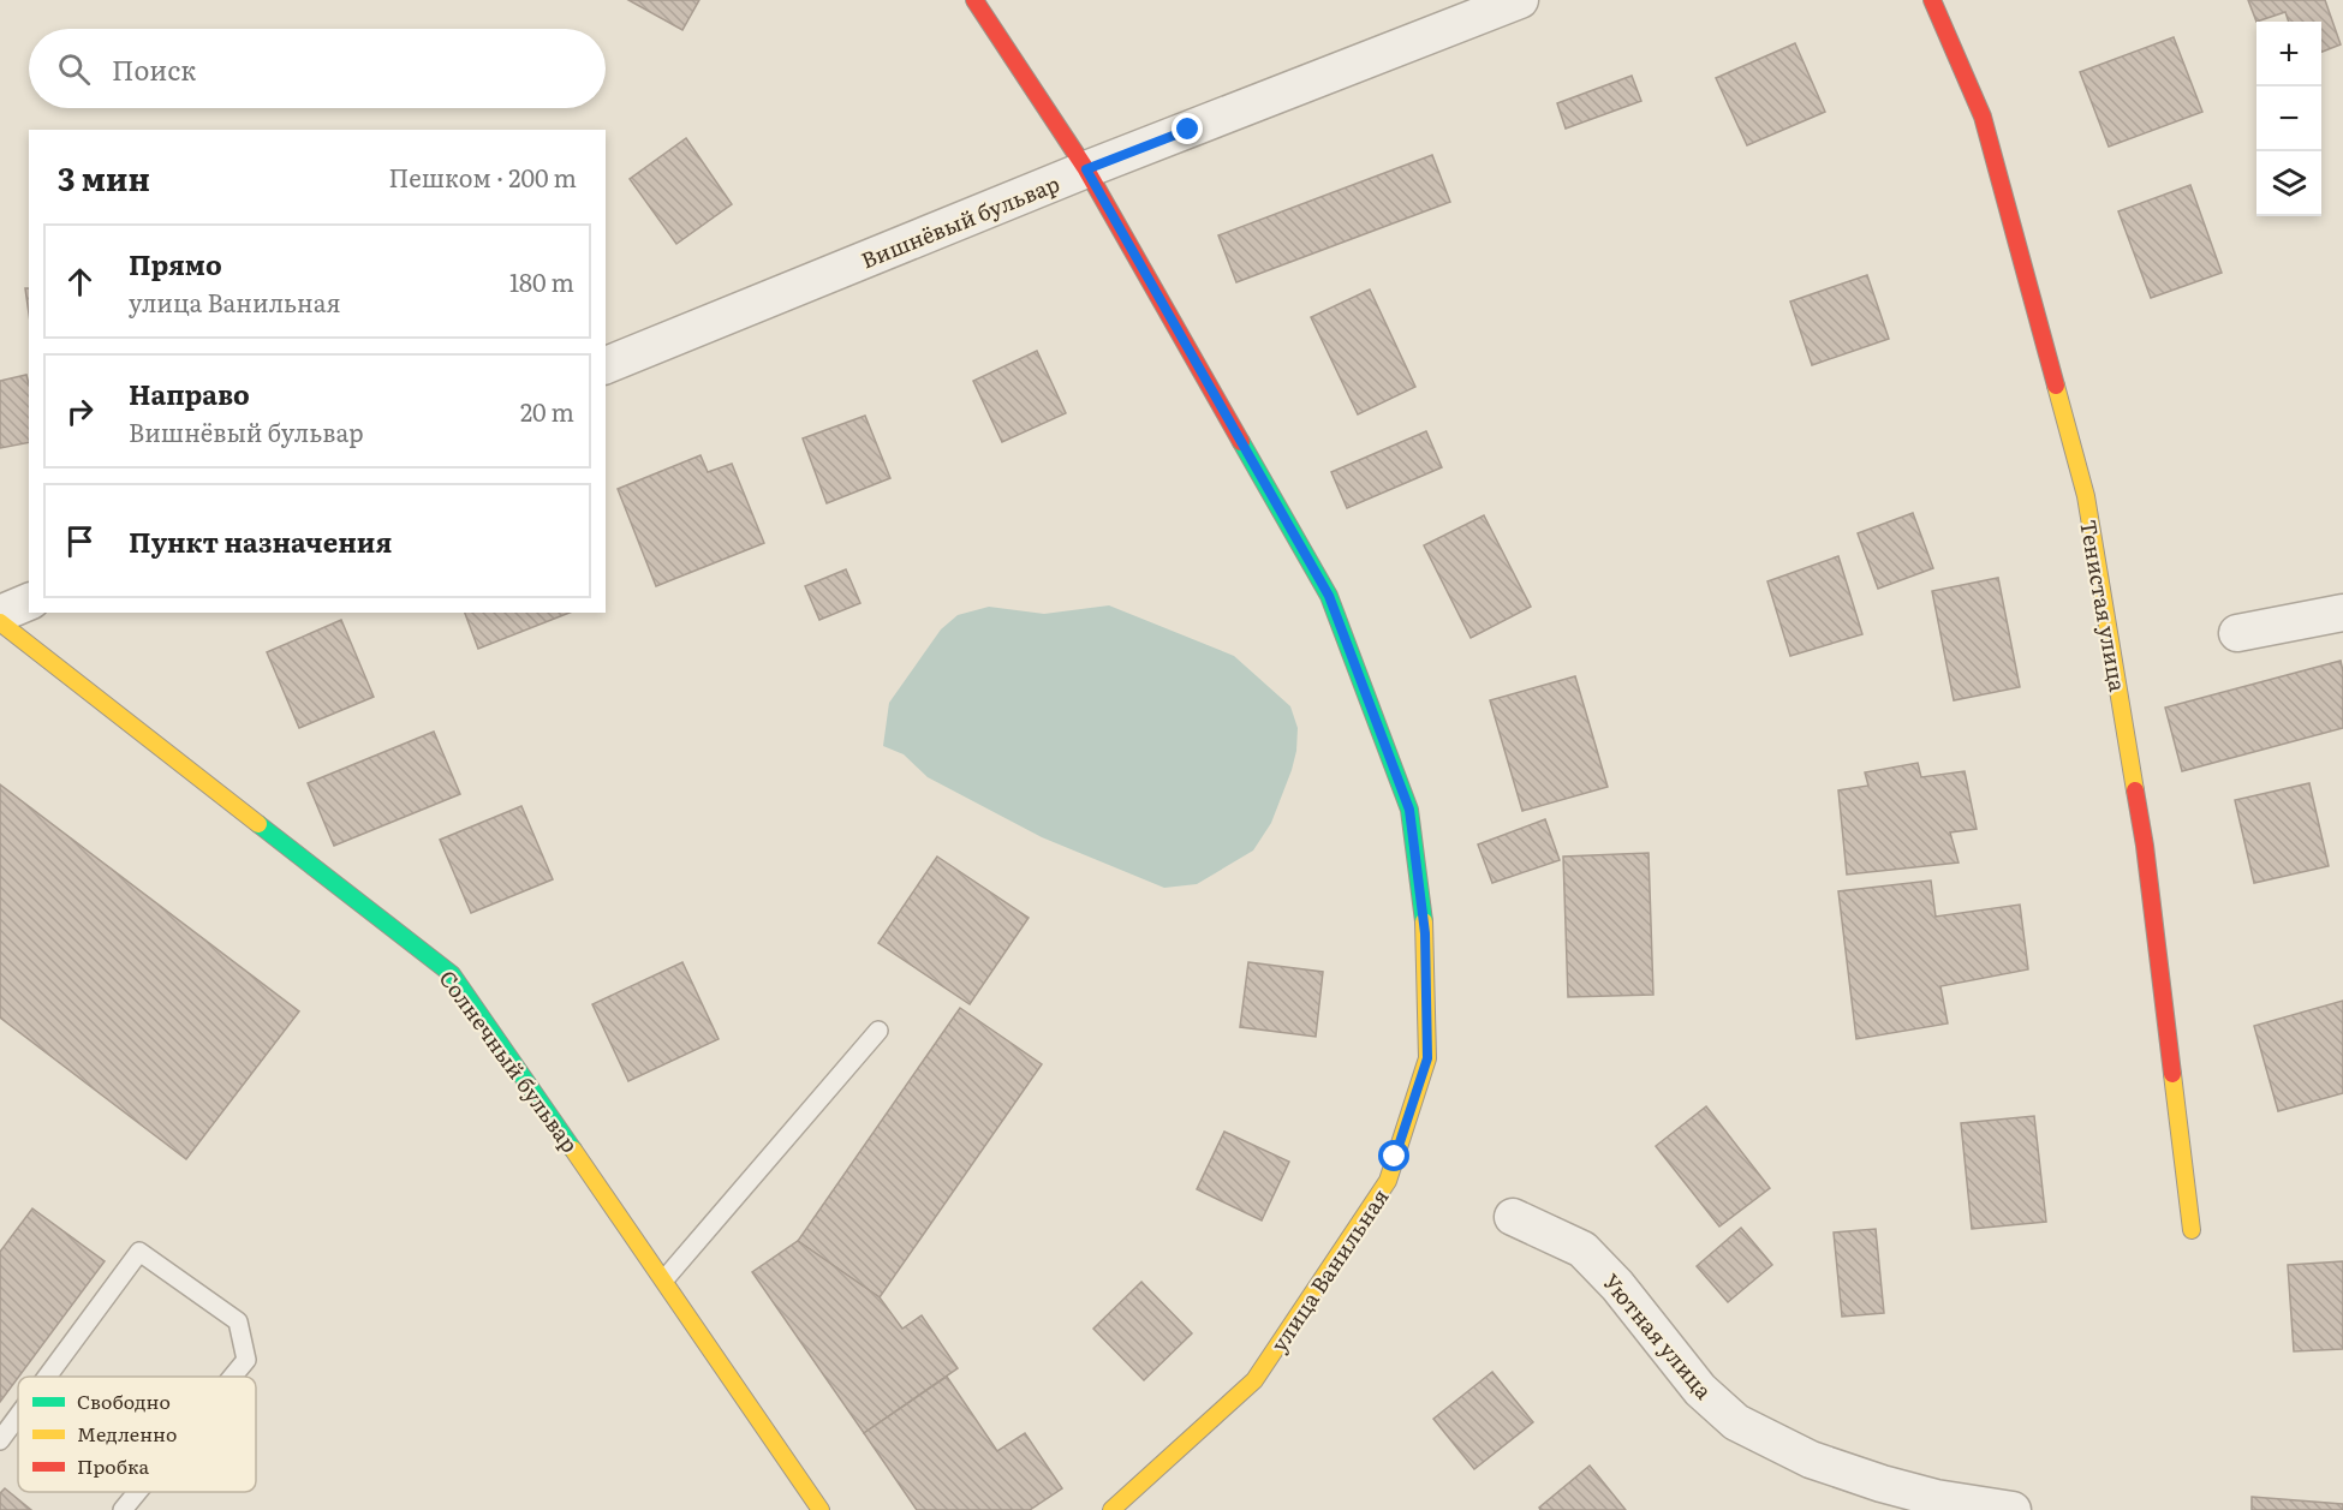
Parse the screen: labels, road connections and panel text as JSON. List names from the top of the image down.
{
  "streets": {
    "street": [
      "Вишнёвый бульвар",
      "Тенистая улица",
      "Солнечный бульвар",
      "улица Ванильная",
      "Уютная улица"
    ]
  },
  "crossings": [
    ["Вишнёвый бульвар", "улица Ванильная"]
  ],
  "legend": ["Свободно", "Медленно", "Пробка"],
  "page": {
    "map_buttons": ["+", "−"],
    "search": "Поиск",
    "heading": ["3 мин", "Пешком · 200 m"],
    "list": [
      ["Прямо", "улица Ванильная", "180 m"],
      ["Направо", "Вишнёвый бульвар", "20 m"],
      "Пункт назначения"
    ]
  }
}
